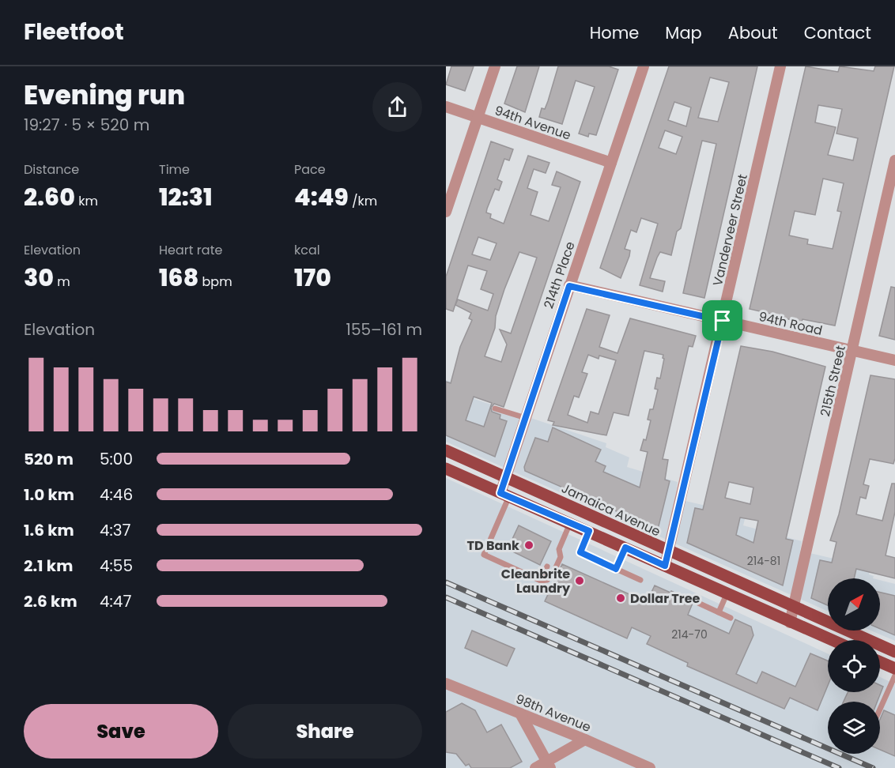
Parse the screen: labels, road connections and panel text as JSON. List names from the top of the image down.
{
  "streets": {
    "main road": ["Jamaica Avenue"],
    "street": [
      "94th Avenue",
      "Vanderveer Street",
      "214th Place",
      "94th Road",
      "215th Street",
      "98th Avenue"
    ]
  },
  "crossings": [
    ["94th Avenue", "214th Place"],
    ["Vanderveer Street", "94th Road"],
    ["Vanderveer Street", "Jamaica Avenue"],
    ["214th Place", "94th Road"],
    ["214th Place", "Jamaica Avenue"],
    ["94th Road", "215th Street"],
    ["215th Street", "Jamaica Avenue"]
  ],
  "places": ["TD Bank", "Cleanbrite Laundry", "Dollar Tree"],
  "house_numbers": ["214-81", "214-70"],
  "north": "top right",
  "page": {
    "header": "Fleetfoot",
    "nav": [
      "Home",
      "Map",
      "About",
      "Contact"
    ],
    "heading": ["Evening run", "19:27 · 5 × 520 m"],
    "stats": [
      ["Distance", "2.60 km"],
      ["Time", "12:31"],
      ["Pace", "4:49 /km"],
      ["Elevation", "30 m"],
      ["Heart rate", "168 bpm"],
      ["kcal", "170"]
    ],
    "chart": ["Elevation", "155–161 m"],
    "list": [
      {
        "name": "520 m",
        "note": "5:00"
      },
      {
        "name": "1.0 km",
        "note": "4:46"
      },
      {
        "name": "1.6 km",
        "note": "4:37"
      },
      {
        "name": "2.1 km",
        "note": "4:55"
      },
      {
        "name": "2.6 km",
        "note": "4:47"
      }
    ],
    "buttons": ["Save", "Share"]
  }
}
